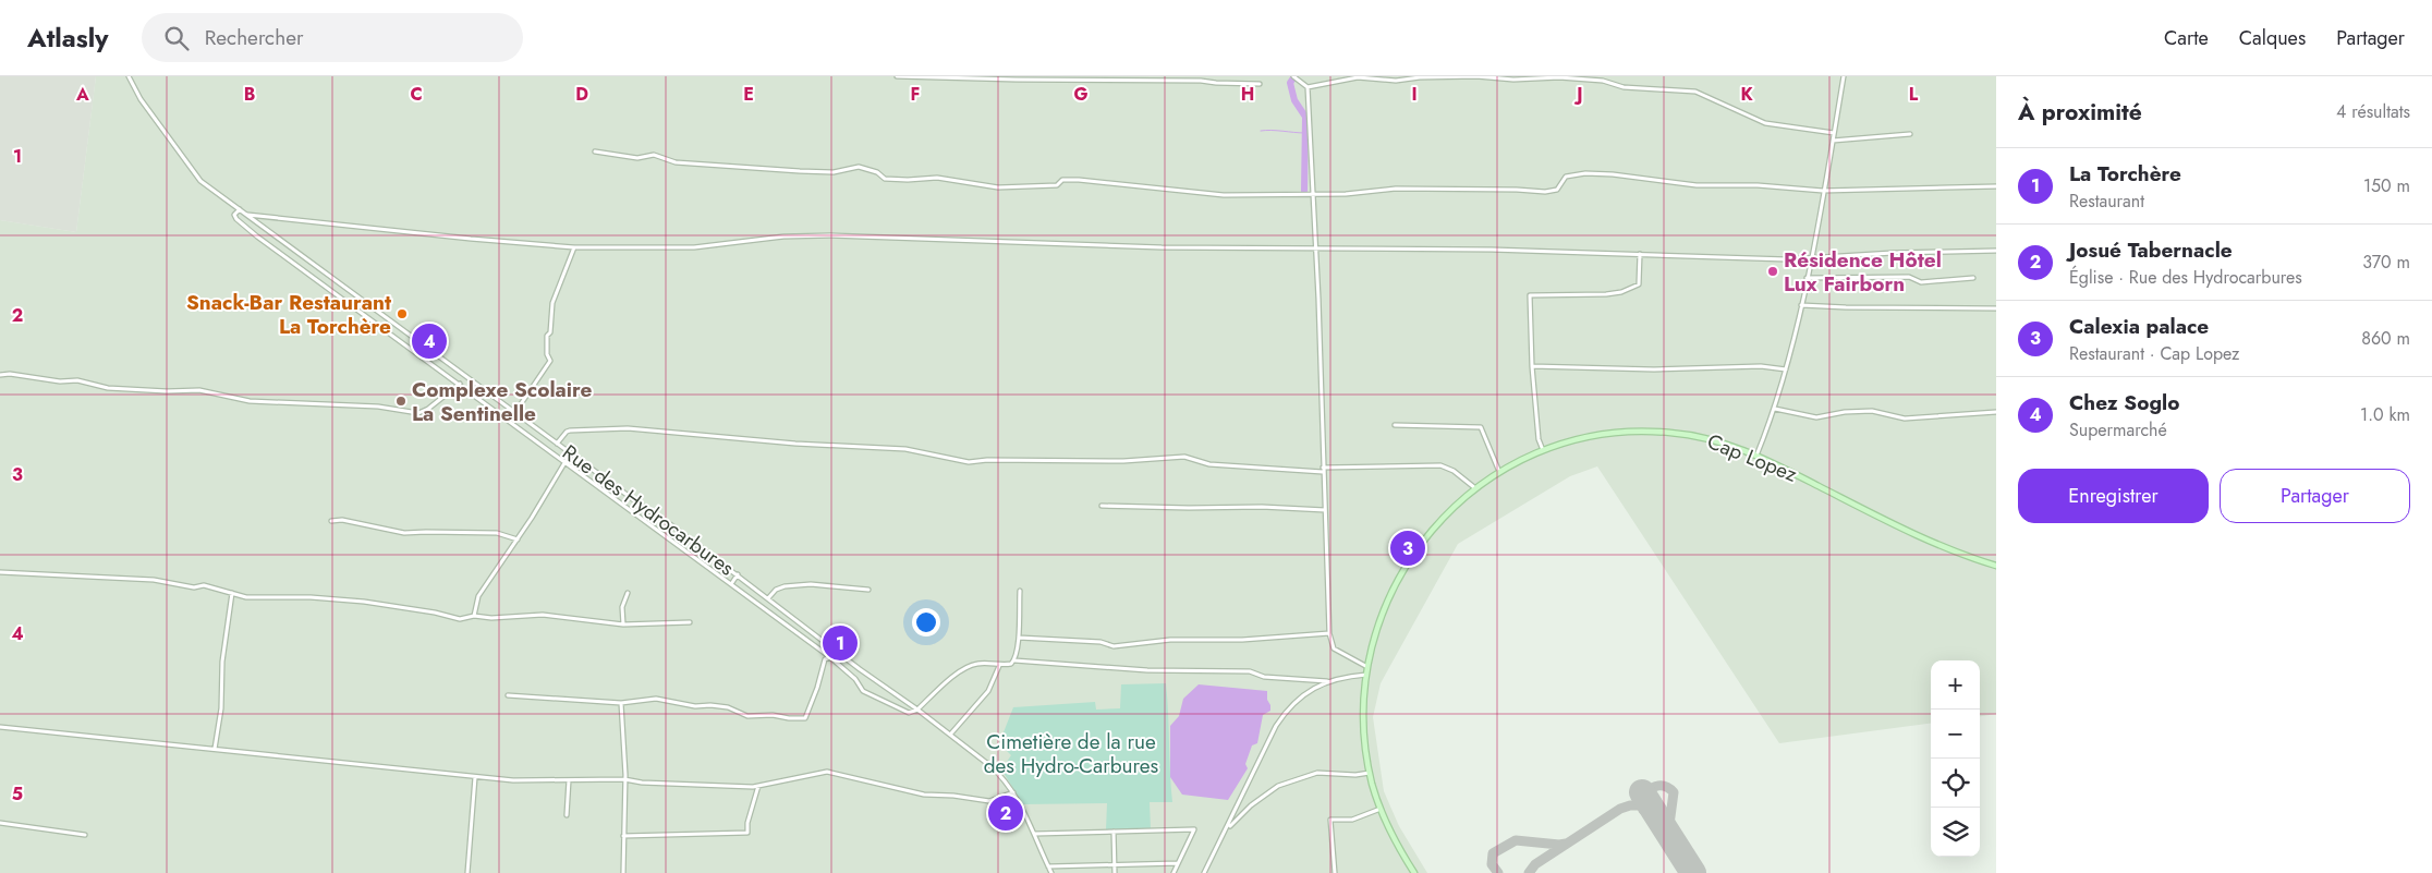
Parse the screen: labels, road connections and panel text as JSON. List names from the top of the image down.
{
  "streets": {
    "street": ["Cap Lopez", "Rue des Hydrocarbures"]
  },
  "parks": ["Cimetière de la rue des Hydro-Carbures"],
  "places": ["Résidence Hôtel Lux Fairborn", "Snack-Bar Restaurant La Torchère", "Complexe Scolaire La Sentinelle"],
  "page": {
    "header": "Atlasly",
    "search": "Rechercher",
    "nav": ["Carte", "Calques", "Partager"],
    "heading": ["À proximité", "4 résultats"],
    "list": [
      {
        "mark": "1",
        "name": "La Torchère",
        "note": "Restaurant",
        "value": "150 m"
      },
      {
        "mark": "2",
        "name": "Josué Tabernacle",
        "note": "Église · Rue des Hydrocarbures",
        "value": "370 m"
      },
      {
        "mark": "3",
        "name": "Calexia palace",
        "note": "Restaurant · Cap Lopez",
        "value": "860 m"
      },
      {
        "mark": "4",
        "name": "Chez Soglo",
        "note": "Supermarché",
        "value": "1.0 km"
      }
    ],
    "pins": [
      "4",
      "3",
      "1",
      "2"
    ],
    "buttons": ["Enregistrer", "Partager"],
    "map_buttons": ["+", "−"]
  },
  "grid": {
    "columns": [
      "A",
      "B",
      "C",
      "D",
      "E",
      "F",
      "G",
      "H",
      "I",
      "J",
      "K",
      "L"
    ],
    "rows": [
      "1",
      "2",
      "3",
      "4",
      "5"
    ]
  }
}
